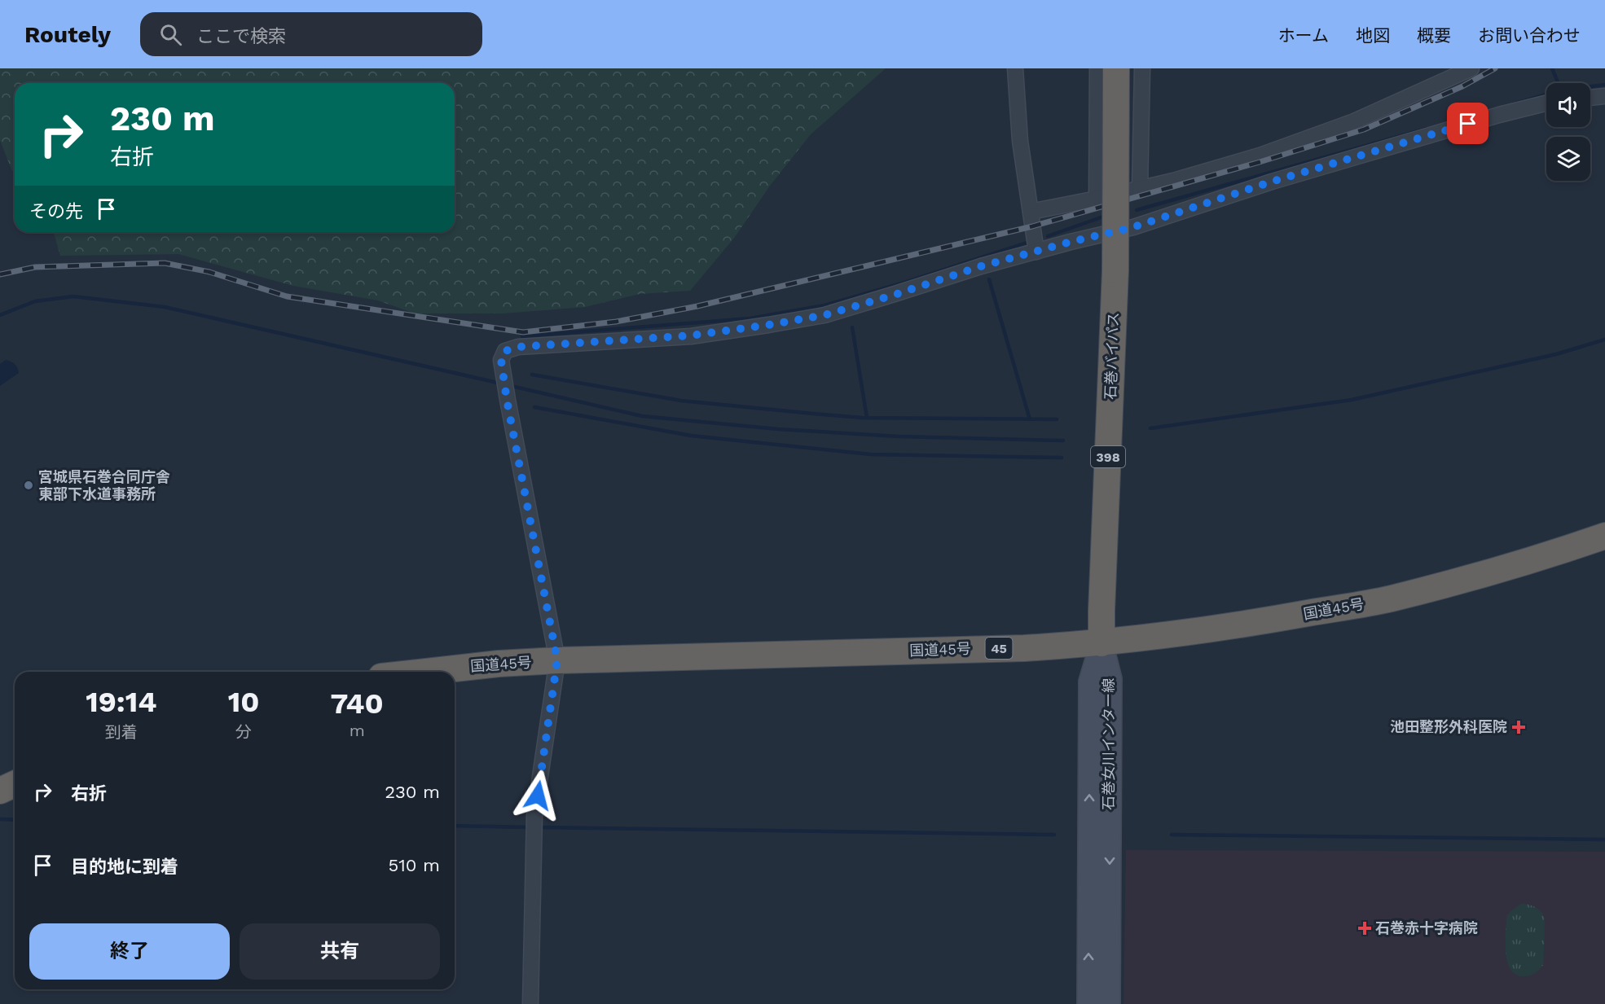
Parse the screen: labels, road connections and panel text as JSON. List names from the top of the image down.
{
  "streets": {
    "highway": [
      "石巻バイパス",
      "398",
      "国道45号",
      "45"
    ],
    "main road": ["石巻女川インター線"]
  },
  "crossings": [
    ["石巻バイパス", "国道45号"],
    ["石巻バイパス", "石巻女川インター線"],
    ["国道45号", "石巻女川インター線"]
  ],
  "places": {
    "other": ["宮城県石巻合同庁舎 東部下水道事務所"],
    "health": ["池田整形外科医院", "石巻赤十字病院"]
  },
  "page": {
    "header": "Routely",
    "search": "ここで検索",
    "nav": [
      "ホーム",
      "地図",
      "概要",
      "お問い合わせ"
    ],
    "turn": ["230 m", "右折"],
    "then": "その先",
    "eta": [
      "19:14",
      "到着",
      "10",
      "分",
      "740",
      "m"
    ],
    "list": [
      {
        "name": "右折",
        "value": "230 m"
      },
      {
        "name": "目的地に到着",
        "value": "510 m"
      }
    ],
    "buttons": ["終了", "共有"]
  }
}
